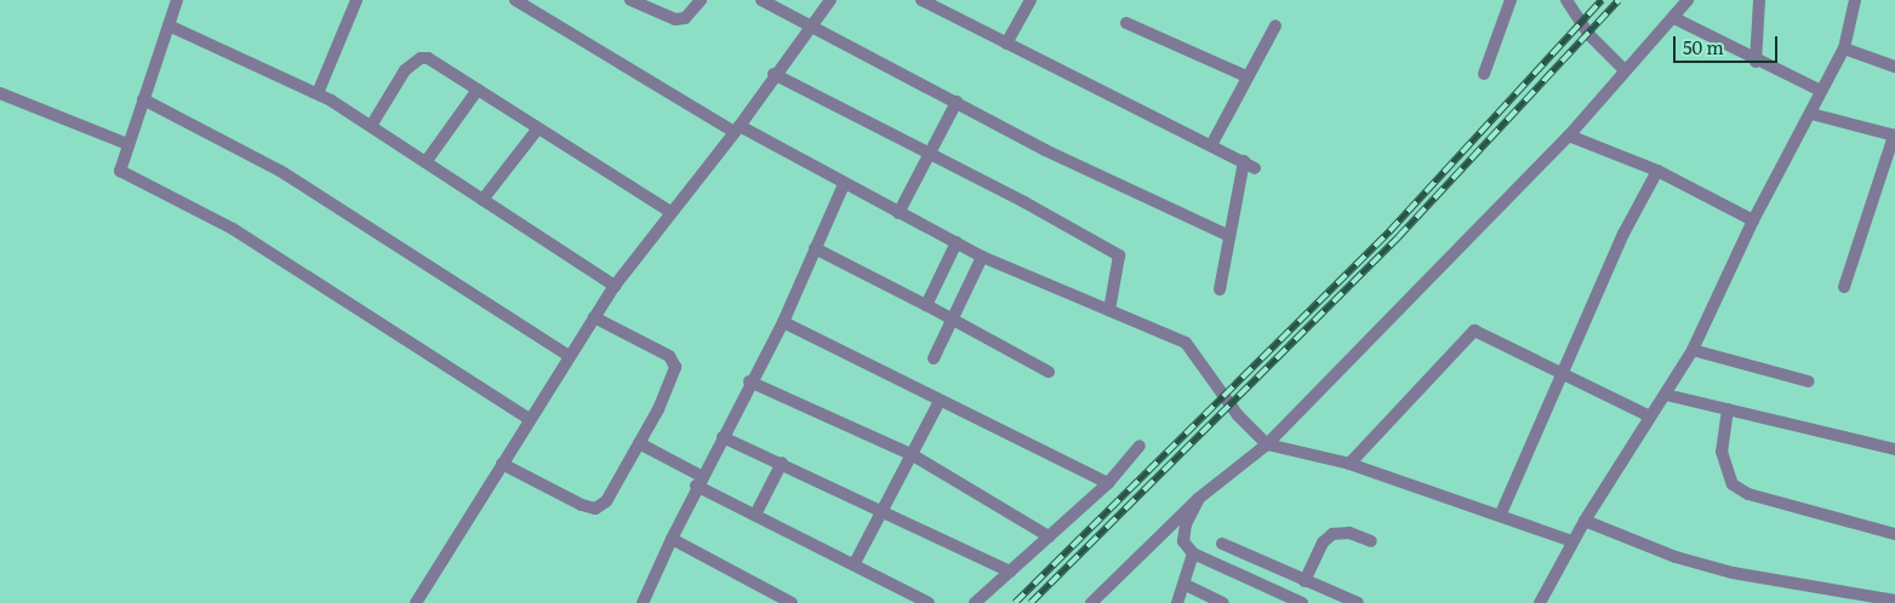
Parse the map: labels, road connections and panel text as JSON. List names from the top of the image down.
{
  "scale_bar": "50 m"
}
